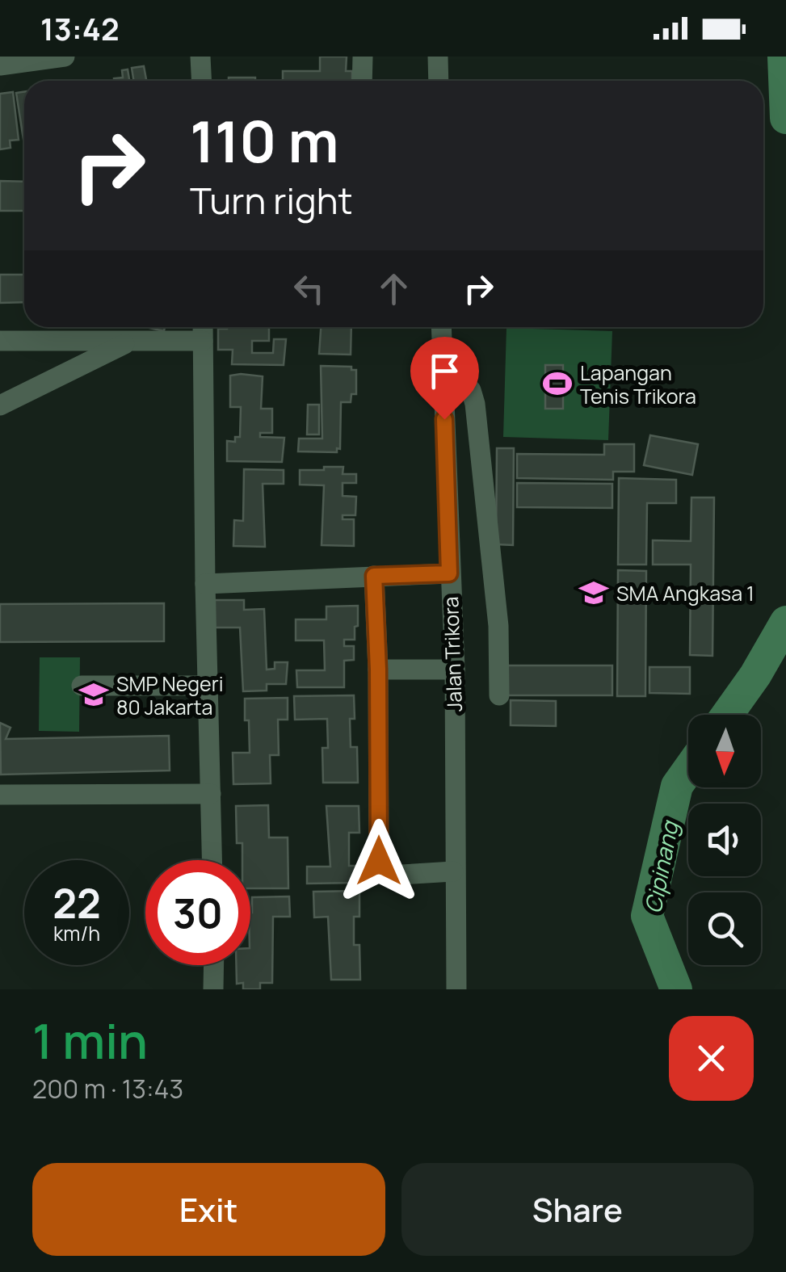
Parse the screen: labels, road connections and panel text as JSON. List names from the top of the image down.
{
  "streets": {
    "street": ["Jalan Trikora"]
  },
  "water": ["Cipinang"],
  "places": {
    "sports": ["Lapangan Tenis Trikora"],
    "school or university": ["SMA Angkasa 1", "SMP Negeri 80 Jakarta"]
  },
  "north": "bottom",
  "page": {
    "status": "13:42",
    "turn": ["110 m", "Turn right"],
    "speed": "22 km/h",
    "limit": "30",
    "heading": ["1 min", "200 m · 13:43"],
    "buttons": ["Exit", "Share"]
  }
}
